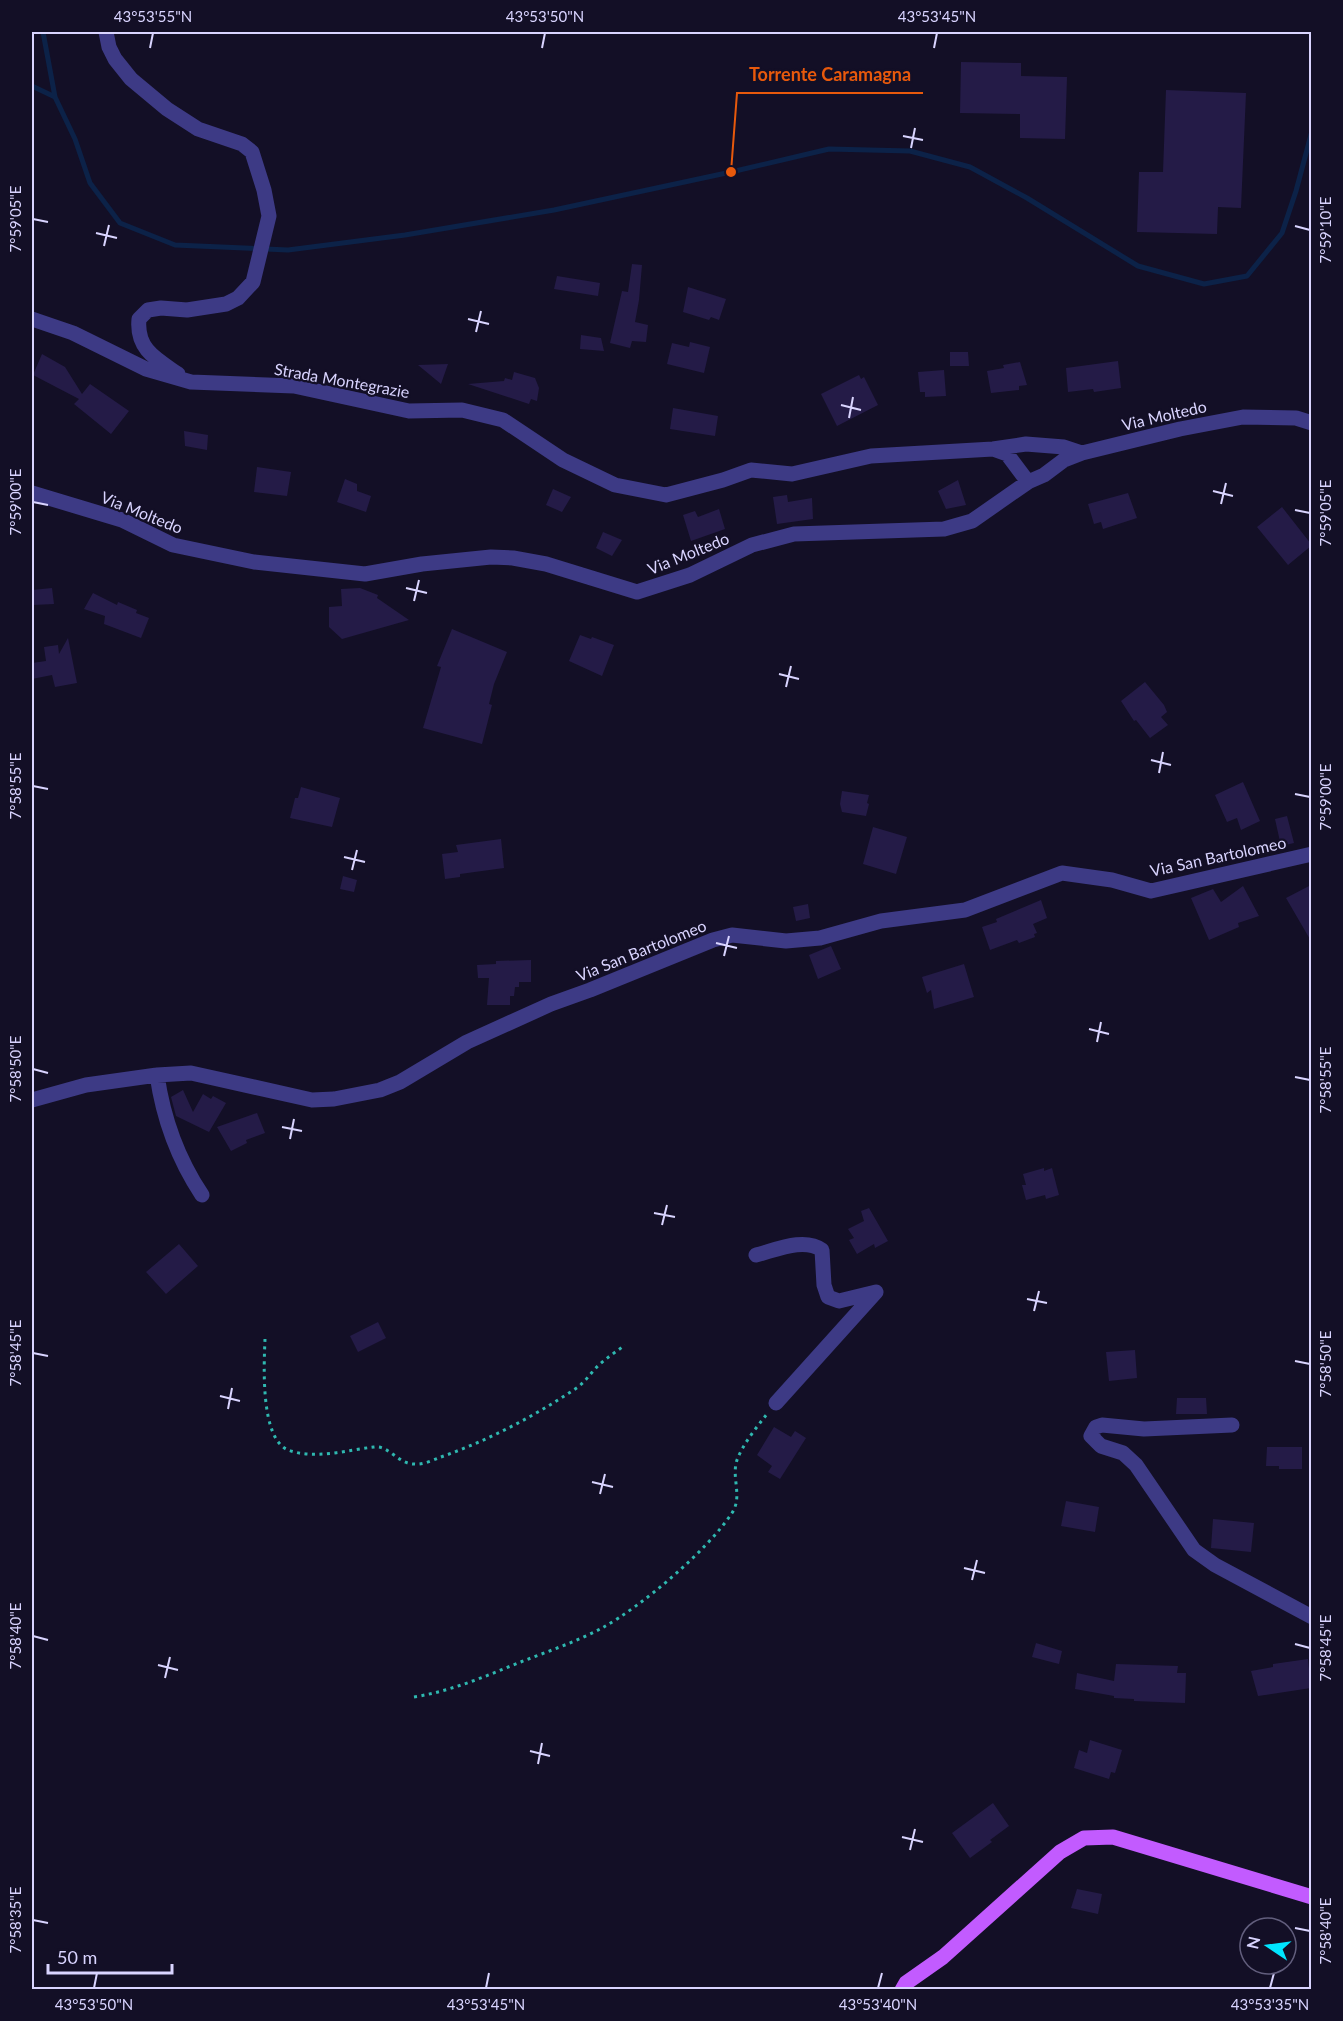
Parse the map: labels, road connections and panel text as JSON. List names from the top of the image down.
{
  "streets": {
    "street": ["Strada Montegrazie", "Via Moltedo", "Via San Bartolomeo"]
  },
  "crossings": [
    ["Strada Montegrazie", "Via Moltedo"]
  ],
  "places": ["Torrente Caramagna"],
  "scale_bar": "50 m",
  "north": "left",
  "coordinates": [
    "43°53'55\"N",
    "43°53'50\"N",
    "43°53'45\"N",
    "7°59'05\"E",
    "7°59'10\"E",
    "7°59'00\"E",
    "7°58'55\"E",
    "7°58'50\"E",
    "7°58'45\"E",
    "7°58'40\"E",
    "7°58'35\"E",
    "43°53'40\"N",
    "43°53'35\"N"
  ]
}
